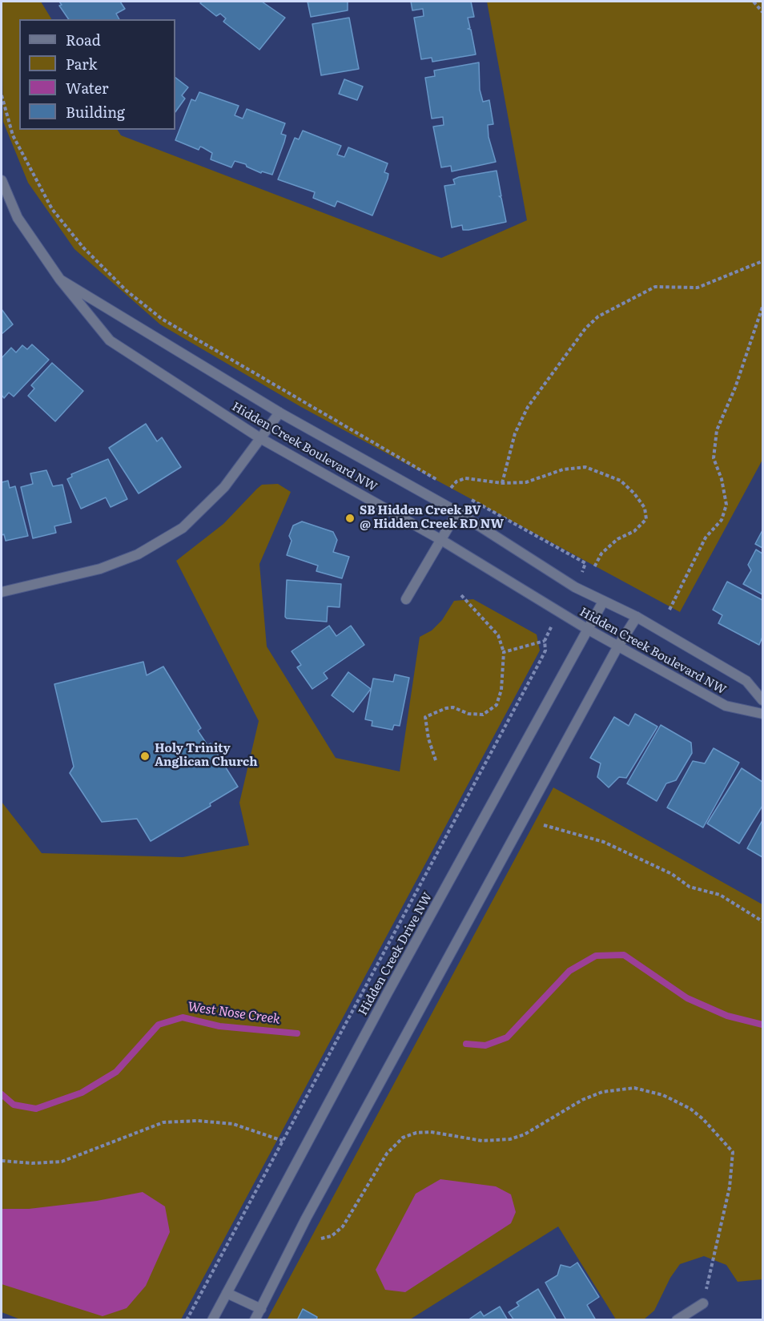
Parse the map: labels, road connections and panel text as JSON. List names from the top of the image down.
{
  "streets": {
    "street": ["Hidden Creek Boulevard NW", "Hidden Creek Drive NW"]
  },
  "crossings": [
    ["Hidden Creek Boulevard NW", "Hidden Creek Drive NW"]
  ],
  "water": ["West Nose Creek"],
  "places": ["SB Hidden Creek BV @ Hidden Creek RD NW", "Holy Trinity Anglican Church"],
  "legend": [
    "Road",
    "Park",
    "Water",
    "Building"
  ]
}
